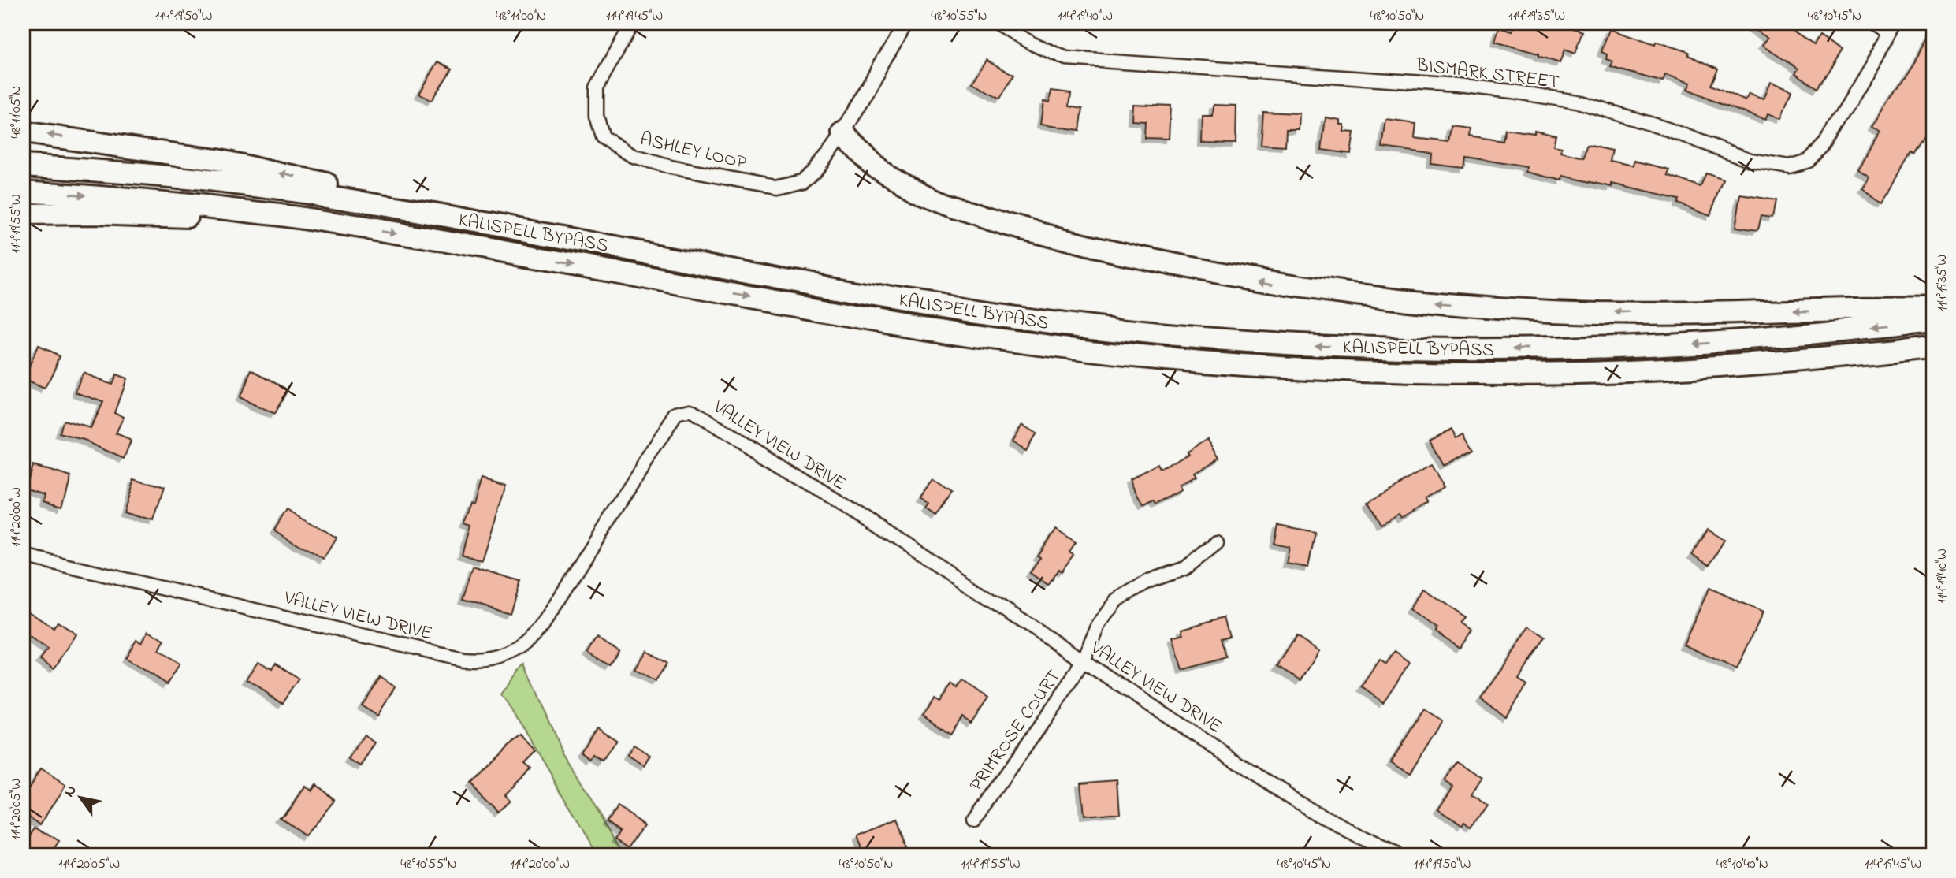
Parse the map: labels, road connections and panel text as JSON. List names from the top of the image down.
{
  "streets": {
    "highway": ["KALISPELL BYPASS"],
    "street": [
      "BISMARK STREET",
      "ASHLEY LOOP",
      "VALLEY VIEW DRIVE",
      "PRIMROSE COURT"
    ]
  },
  "crossings": [
    ["VALLEY VIEW DRIVE", "PRIMROSE COURT"]
  ],
  "north": "top left",
  "coordinates": [
    "114°19'50\"W",
    "48°11'00\"N",
    "114°19'45\"W",
    "48°10'55\"N",
    "114°19'40\"W",
    "48°10'50\"N",
    "114°19'35\"W",
    "48°10'45\"N",
    "48°11'05\"N",
    "114°19'55\"W",
    "114°20'00\"W",
    "114°20'05\"W",
    "48°10'40\"N"
  ]
}
